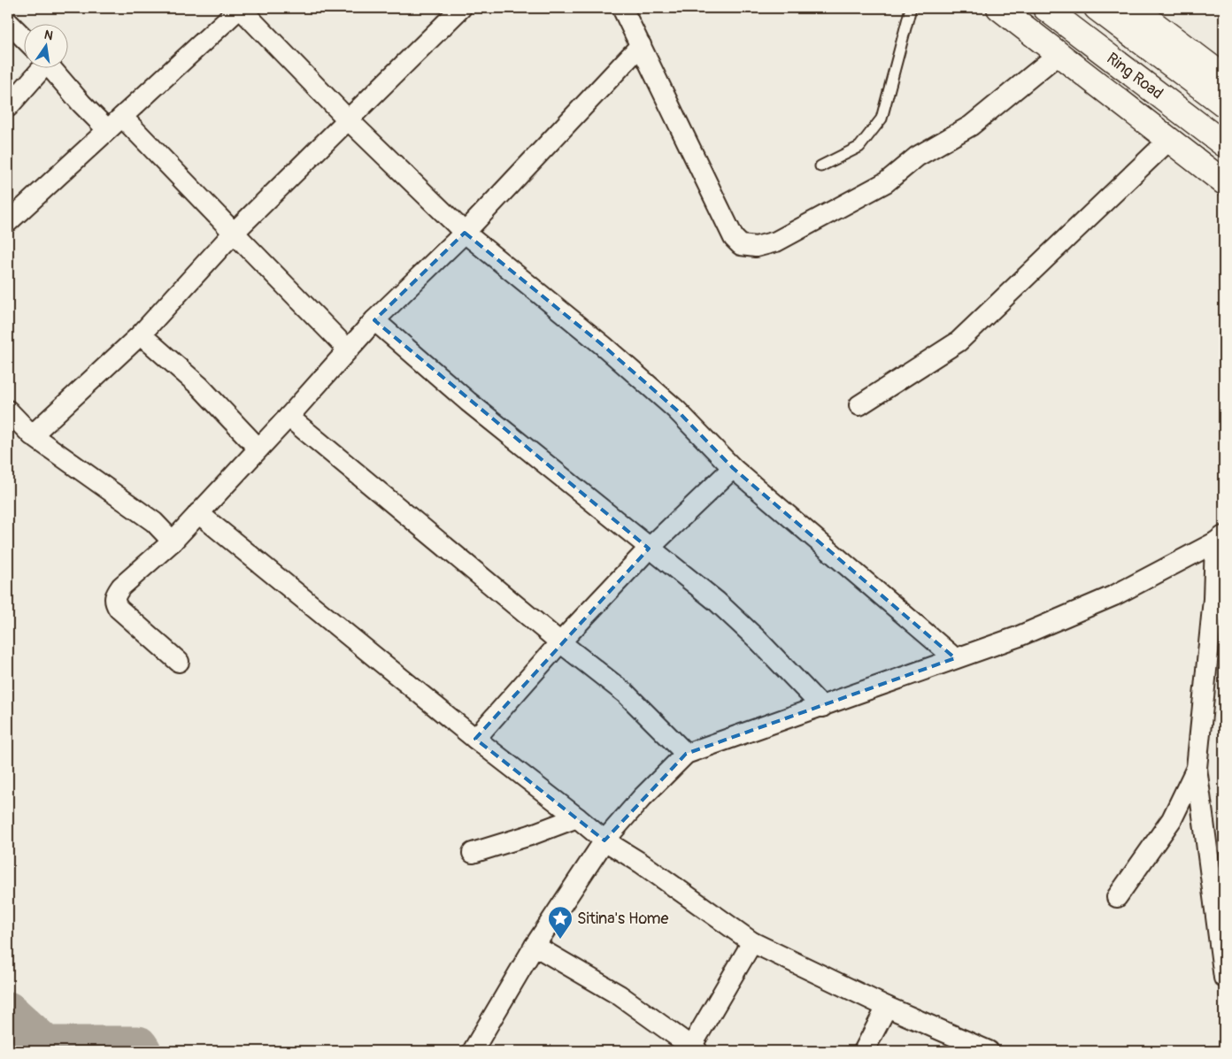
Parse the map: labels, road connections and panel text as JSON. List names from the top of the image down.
{
  "streets": {
    "main road": ["Ring Road"]
  },
  "places": {
    "place": ["Sitina's Home"]
  },
  "north": "top"
}
